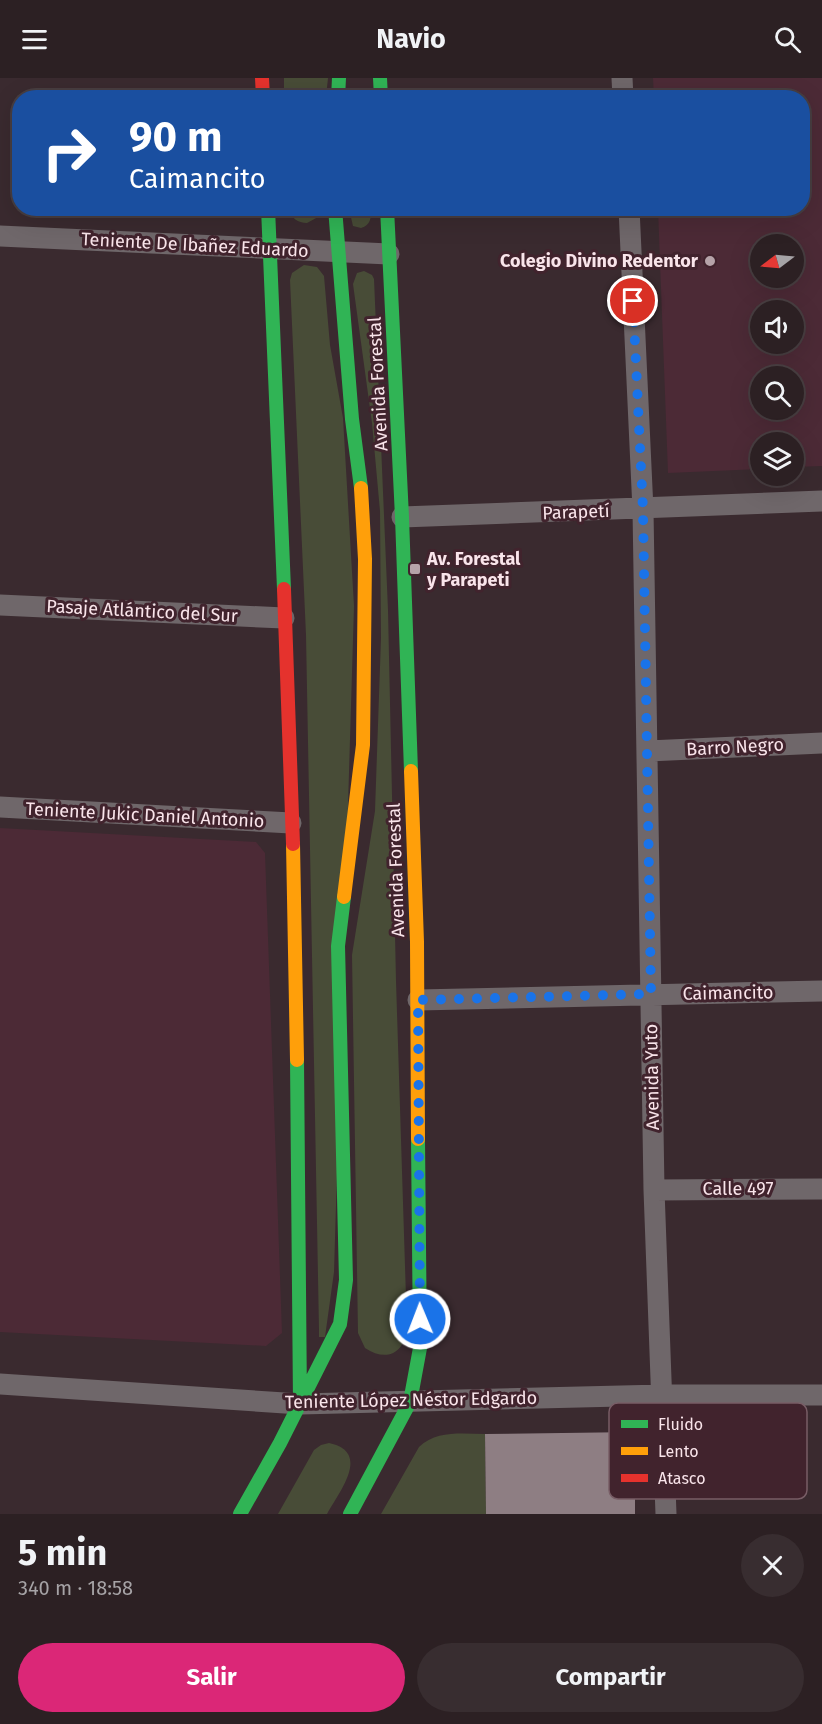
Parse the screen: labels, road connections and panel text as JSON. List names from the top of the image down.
{
  "streets": {
    "main road": ["Avenida Forestal"],
    "street": [
      "Teniente De Ibañez Eduardo",
      "Parapetí",
      "Pasaje Atlántico del Sur",
      "Barro Negro",
      "Teniente Jukic Daniel Antonio",
      "Caimancito",
      "Avenida Yuto",
      "Calle 497",
      "Teniente López Néstor Edgardo"
    ]
  },
  "crossings": [
    ["Teniente De Ibañez Eduardo", "Avenida Forestal"],
    ["Avenida Forestal", "Parapetí"],
    ["Avenida Forestal", "Pasaje Atlántico del Sur"],
    ["Avenida Forestal", "Teniente Jukic Daniel Antonio"],
    ["Avenida Forestal", "Caimancito"],
    ["Avenida Forestal", "Teniente López Néstor Edgardo"],
    ["Parapetí", "Avenida Yuto"],
    ["Barro Negro", "Avenida Yuto"],
    ["Caimancito", "Avenida Yuto"],
    ["Avenida Yuto", "Calle 497"],
    ["Avenida Yuto", "Teniente López Néstor Edgardo"]
  ],
  "places": {
    "other": ["Colegio Divino Redentor"],
    "transit": ["Av. Forestal y Parapeti"]
  },
  "legend": ["Fluido", "Lento", "Atasco"],
  "north": "left",
  "page": {
    "header": "Navio",
    "turn": ["90 m", "Caimancito"],
    "heading": ["5 min", "340 m · 18:58"],
    "buttons": ["Salir", "Compartir"]
  }
}
